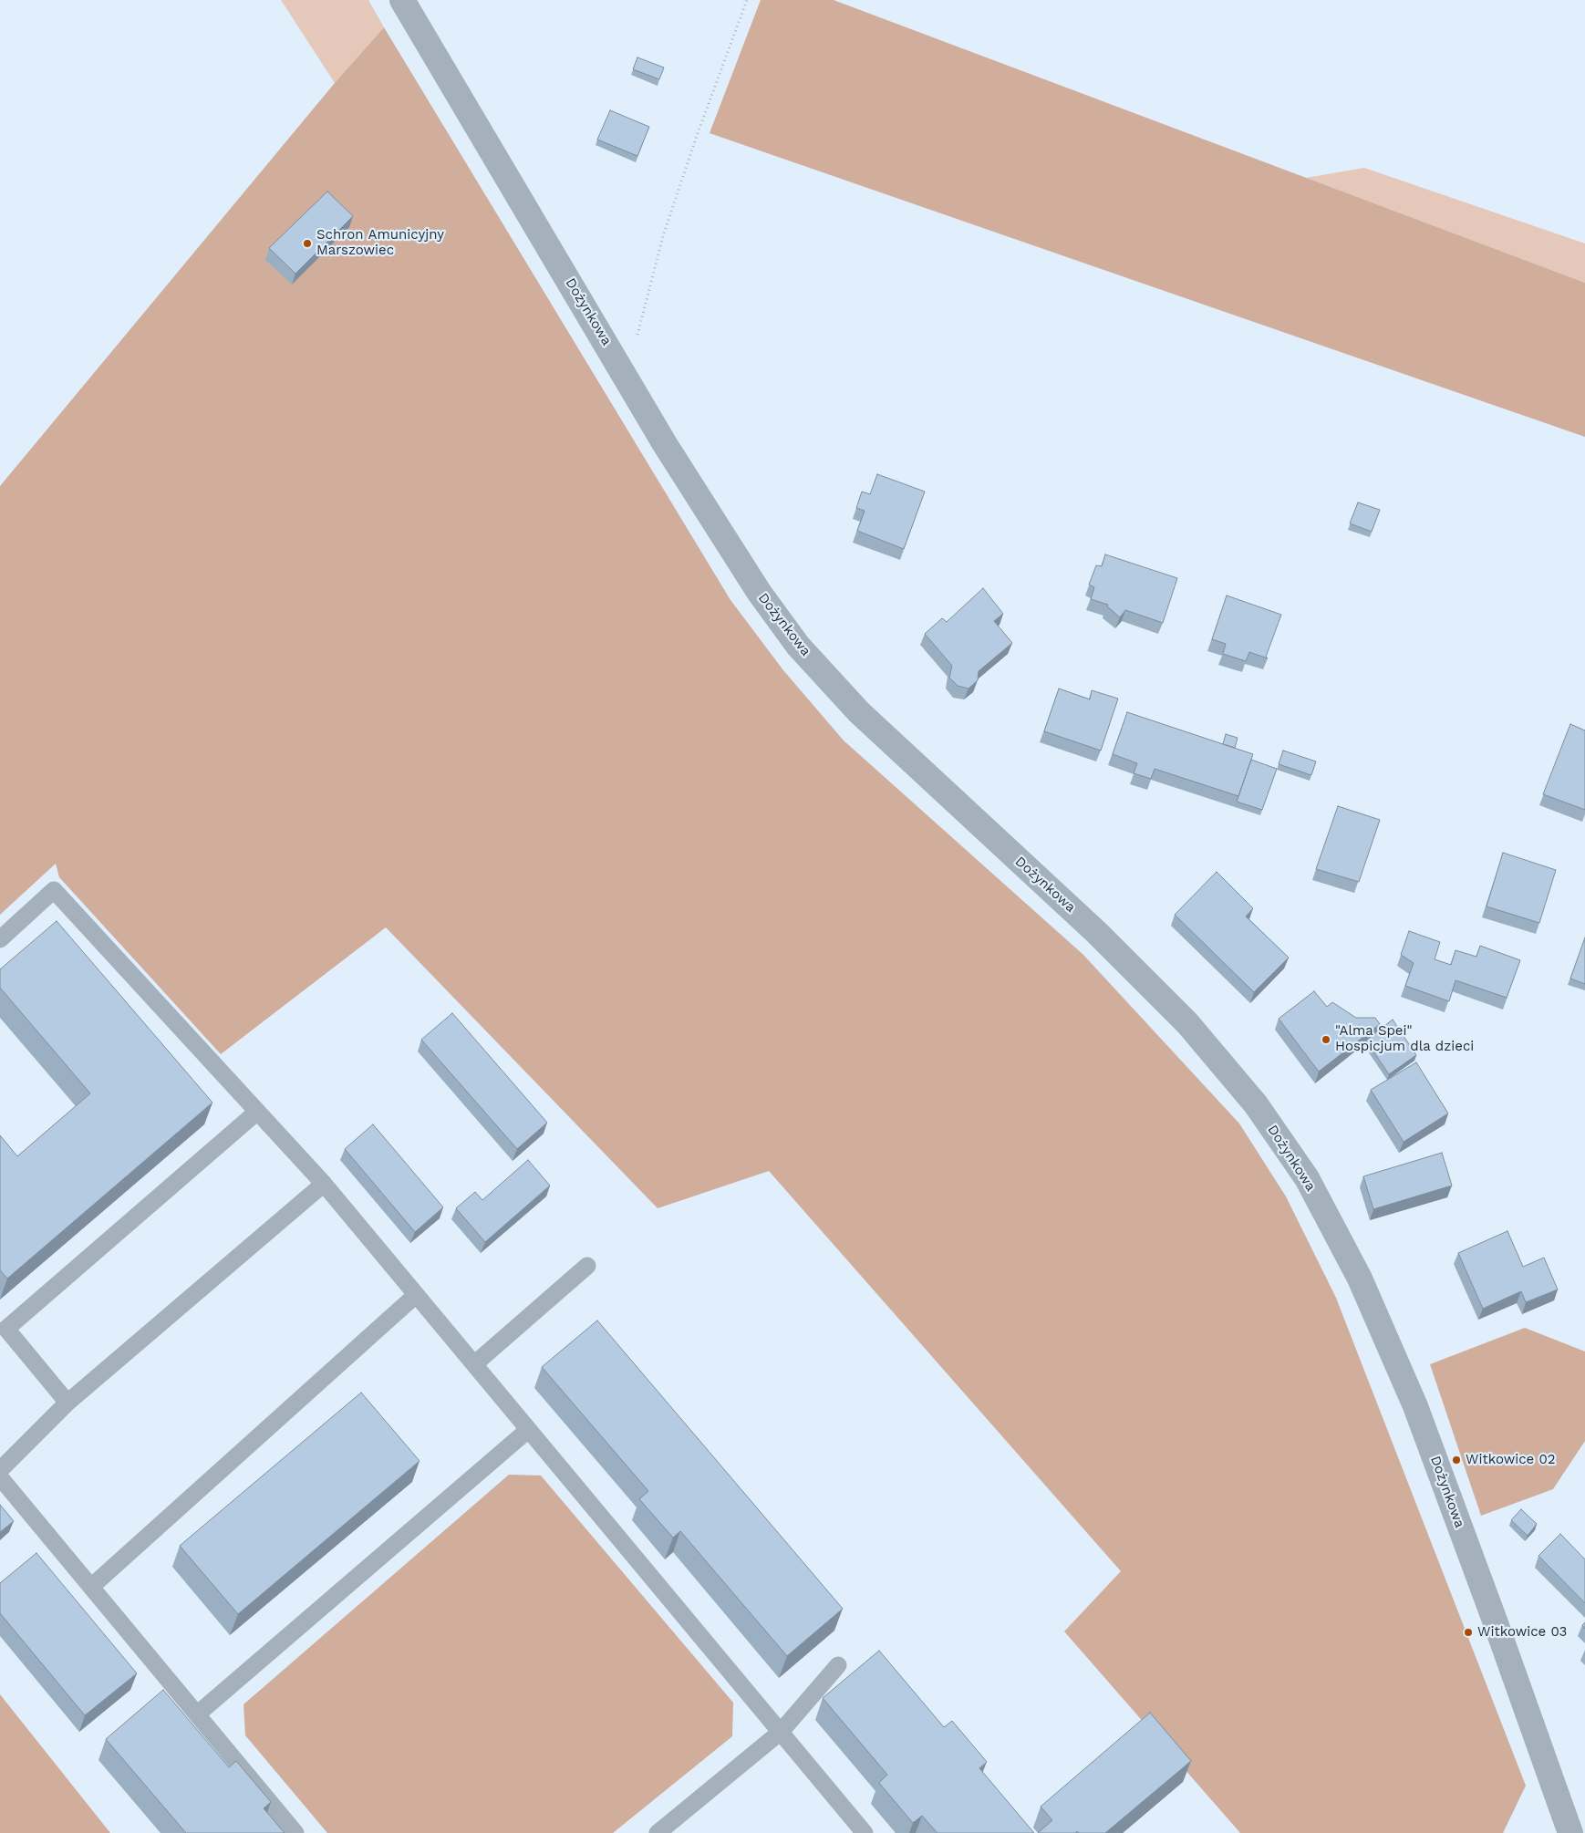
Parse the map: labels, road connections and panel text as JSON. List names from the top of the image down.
{
  "streets": {
    "street": ["Dożynkowa"]
  },
  "places": [
    "Schron Amunicyjny Marszowiec",
    "\"Alma Spei\" Hospicjum dla dzieci",
    "Witkowice 02",
    "Witkowice 03"
  ]
}
